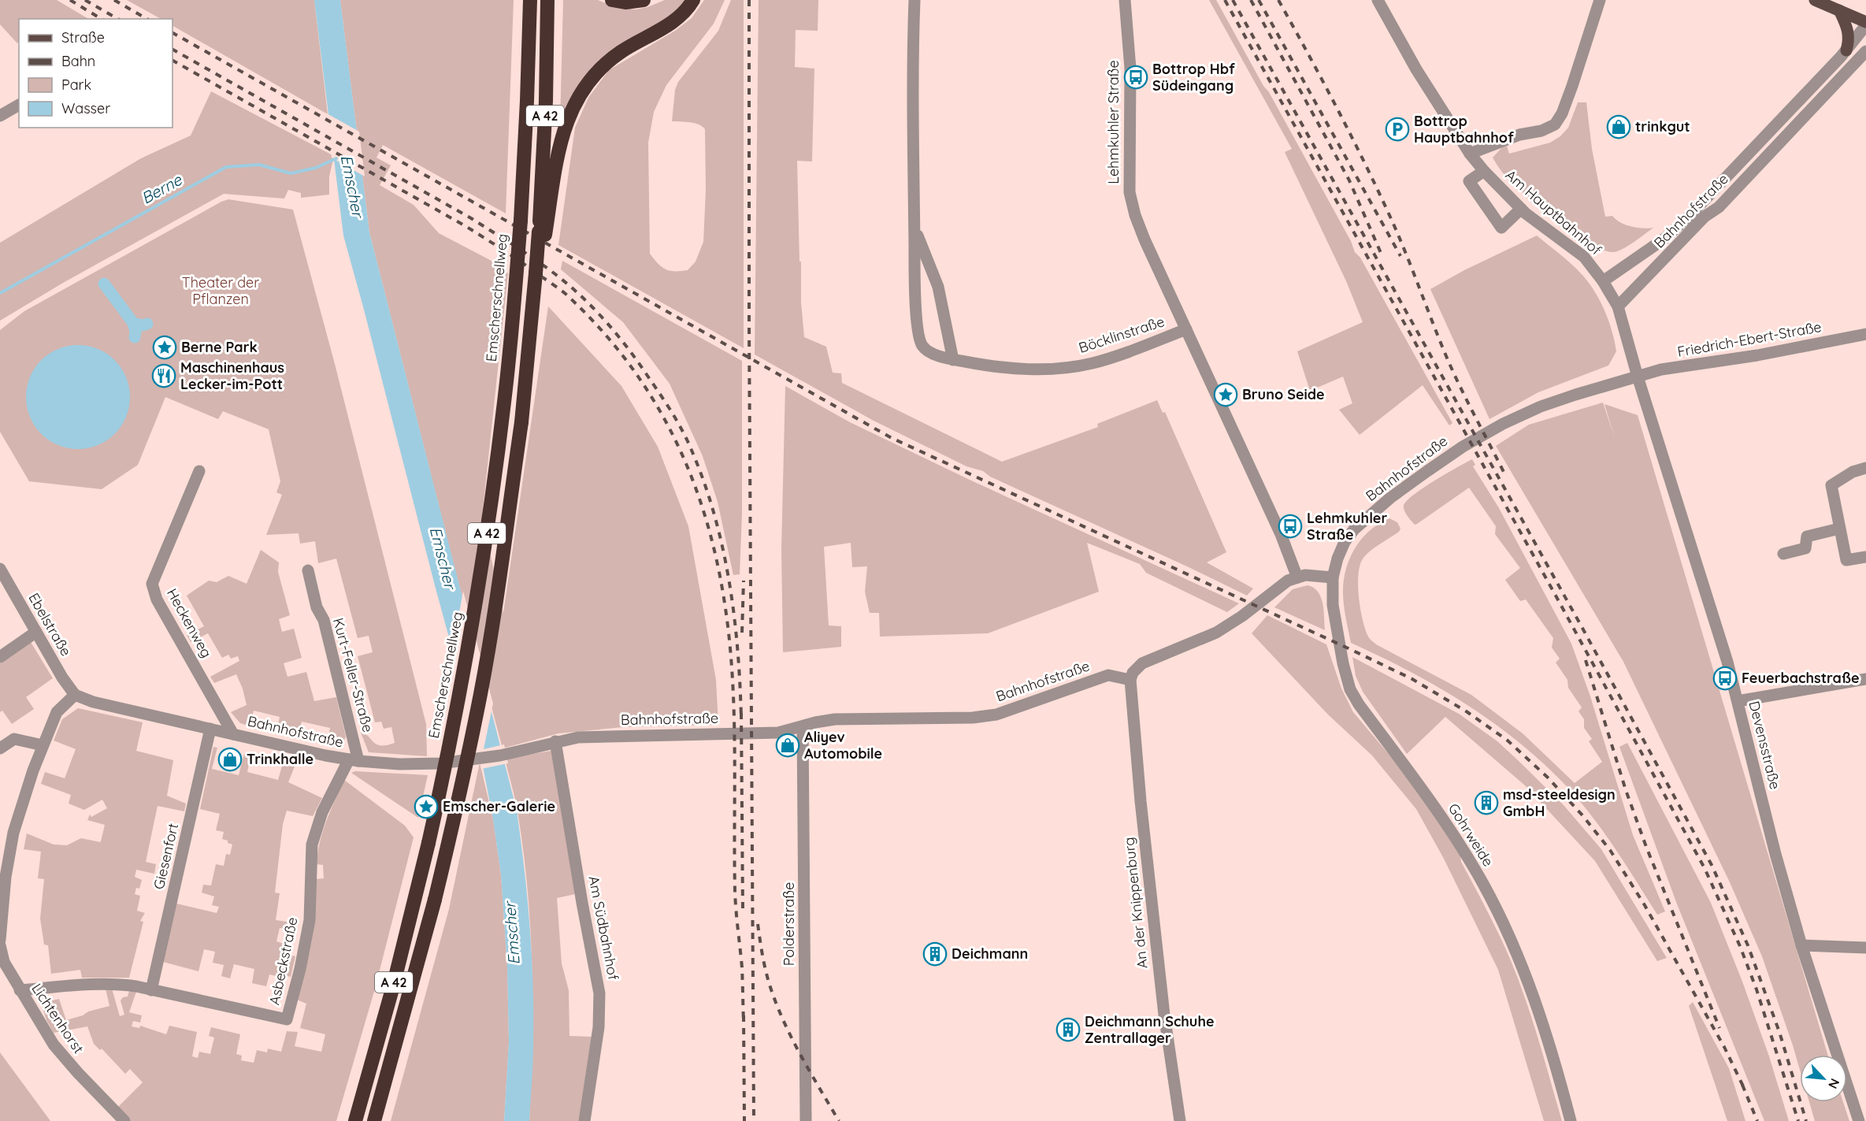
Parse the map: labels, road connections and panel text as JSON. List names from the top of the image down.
{
  "streets": {
    "highway": ["A 42", "Emscherschnellweg"],
    "street": [
      "Lehmkuhler Straße",
      "Bahnhofstraße",
      "Am Hauptbahnhof",
      "Böcklinstraße",
      "Friedrich-Ebert-Straße",
      "Heckenweg",
      "Ebelstraße",
      "Kurt-Feller-Straße",
      "Devensstraße",
      "Gohrweide",
      "Giesenfort",
      "An der Knippenburg",
      "Polderstraße",
      "Am Südbahnhof",
      "Asbeckstraße",
      "Lichtenhorst"
    ]
  },
  "crossings": [
    ["Lehmkuhler Straße", "Böcklinstraße"],
    ["Bahnhofstraße", "Am Hauptbahnhof"],
    ["Bahnhofstraße", "Friedrich-Ebert-Straße"],
    ["Bahnhofstraße", "Heckenweg"],
    ["Bahnhofstraße", "Ebelstraße"],
    ["Bahnhofstraße", "Kurt-Feller-Straße"],
    ["Bahnhofstraße", "Devensstraße"],
    ["Bahnhofstraße", "Gohrweide"],
    ["Bahnhofstraße", "Giesenfort"],
    ["Bahnhofstraße", "An der Knippenburg"],
    ["Bahnhofstraße", "Polderstraße"],
    ["Bahnhofstraße", "Am Südbahnhof"],
    ["Bahnhofstraße", "Asbeckstraße"],
    ["Friedrich-Ebert-Straße", "Devensstraße"],
    ["Kurt-Feller-Straße", "Asbeckstraße"],
    ["Giesenfort", "Asbeckstraße"],
    ["Asbeckstraße", "Lichtenhorst"]
  ],
  "water": ["Emscher", "Berne"],
  "parks": ["Theater der Pflanzen"],
  "places": {
    "bus stop": ["Bottrop Hbf Südeingang", "Lehmkuhler Straße", "Feuerbachstraße"],
    "shop": ["trinkgut", "Aliyev Automobile", "Trinkhalle"],
    "parking": ["Bottrop Hauptbahnhof"],
    "place": ["Berne Park", "Bruno Seide", "Emscher-Galerie"],
    "restaurant": ["Maschinenhaus Lecker-im-Pott"],
    "building": ["msd-steeldesign GmbH", "Deichmann", "Deichmann Schuhe Zentrallager"]
  },
  "legend": [
    "Straße",
    "Bahn",
    "Park",
    "Wasser"
  ],
  "north": "bottom right"
}
